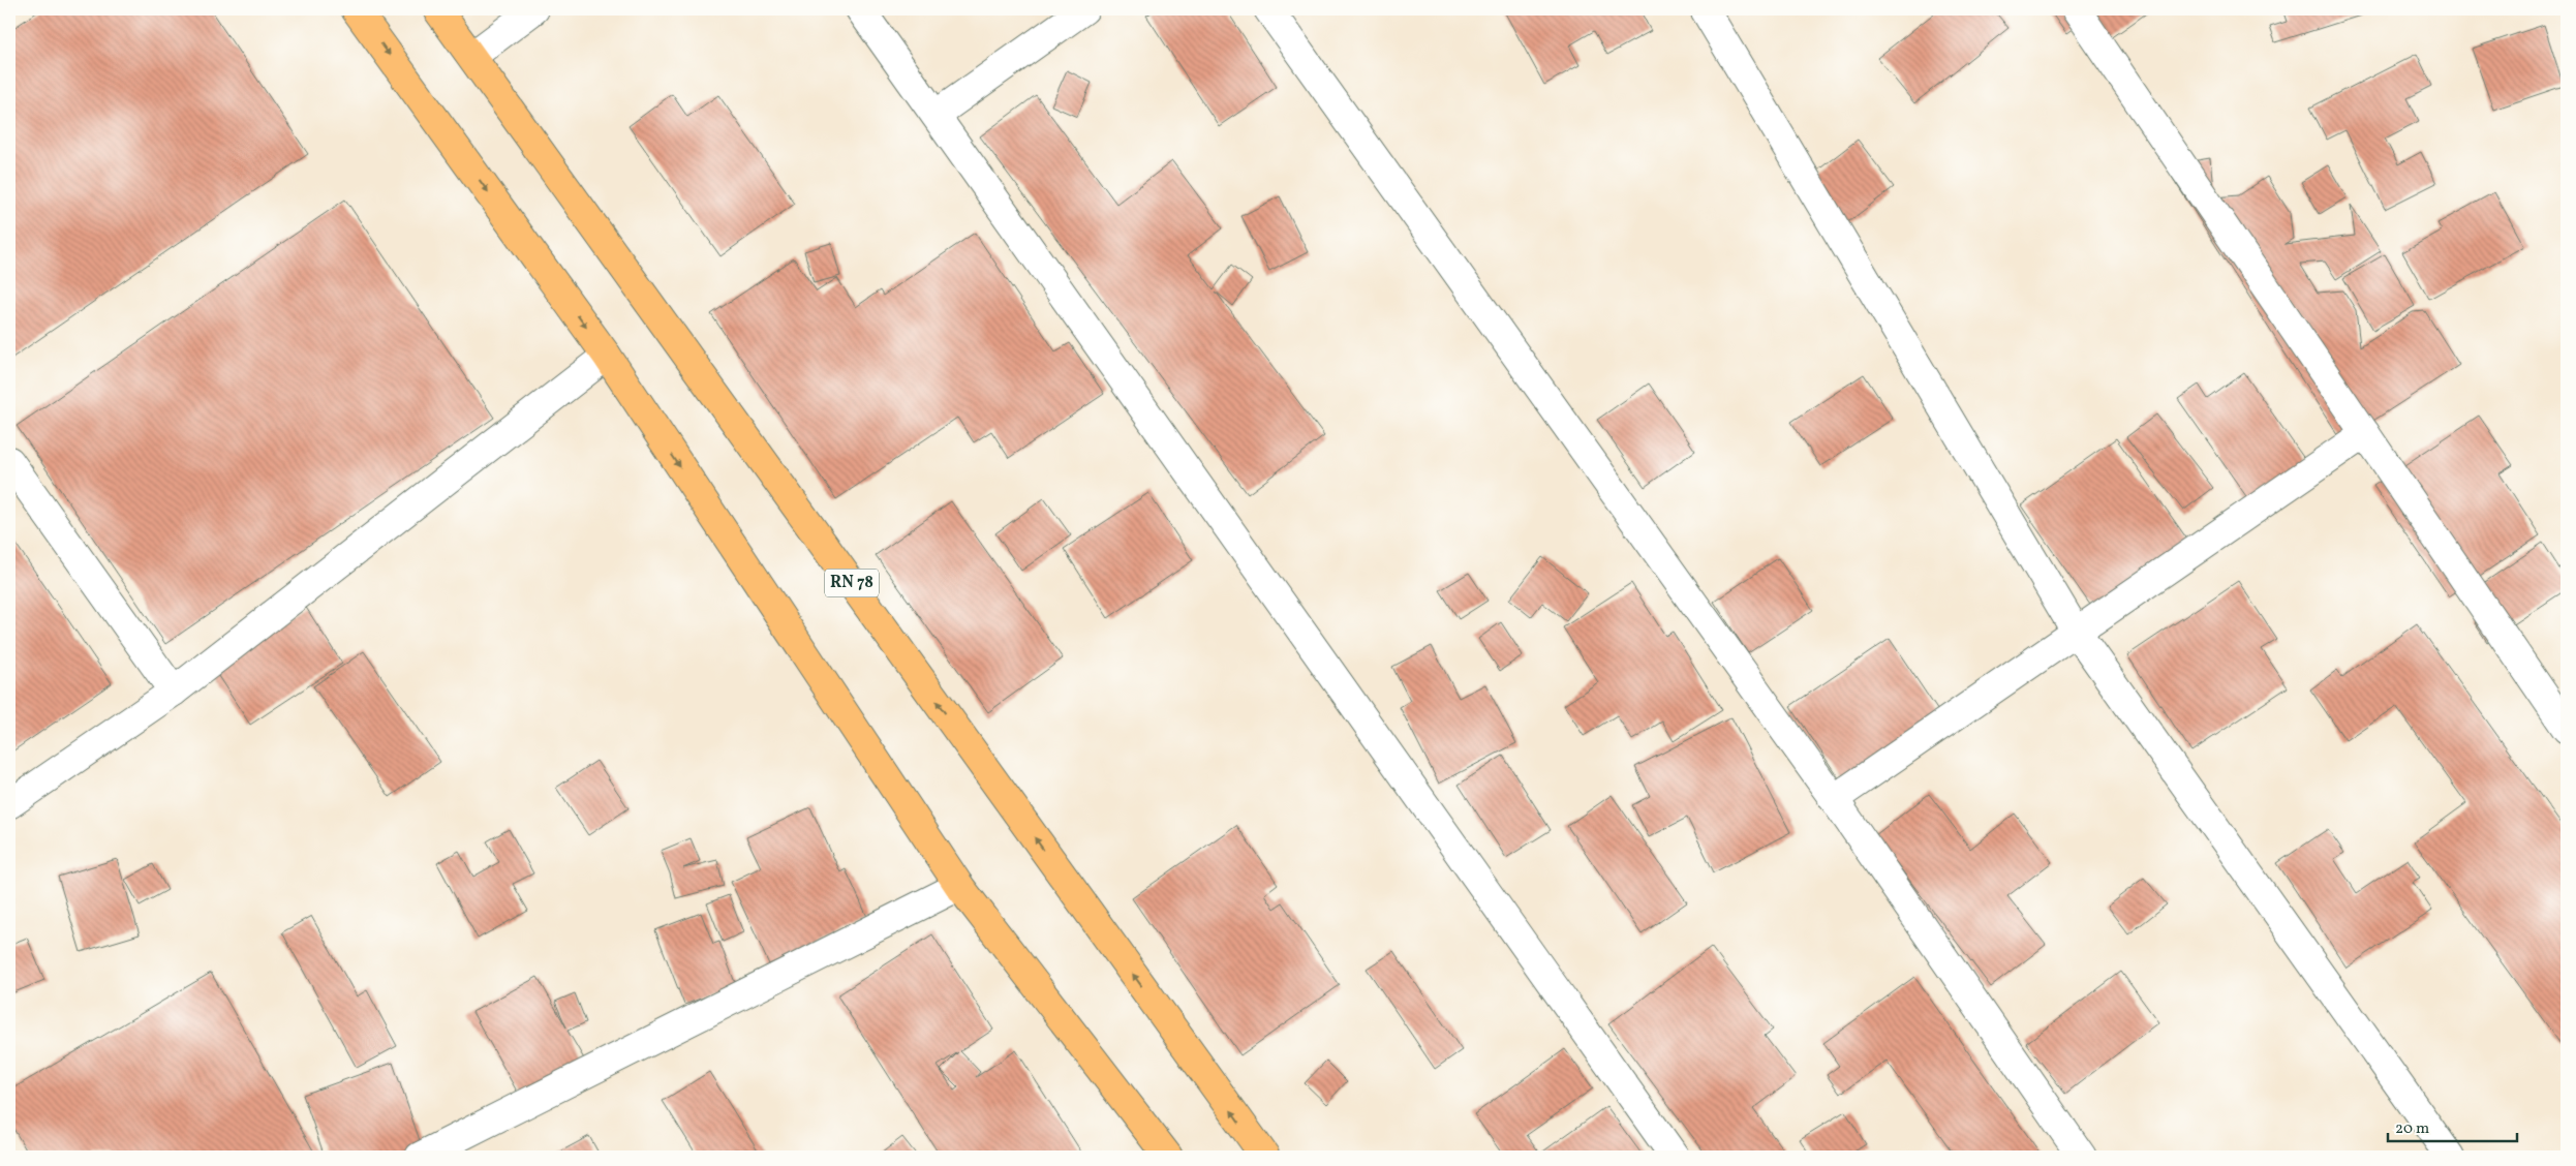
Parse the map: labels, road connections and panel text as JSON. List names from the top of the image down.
{
  "streets": {
    "main road": ["RN 78"]
  },
  "scale_bar": "20 m"
}
